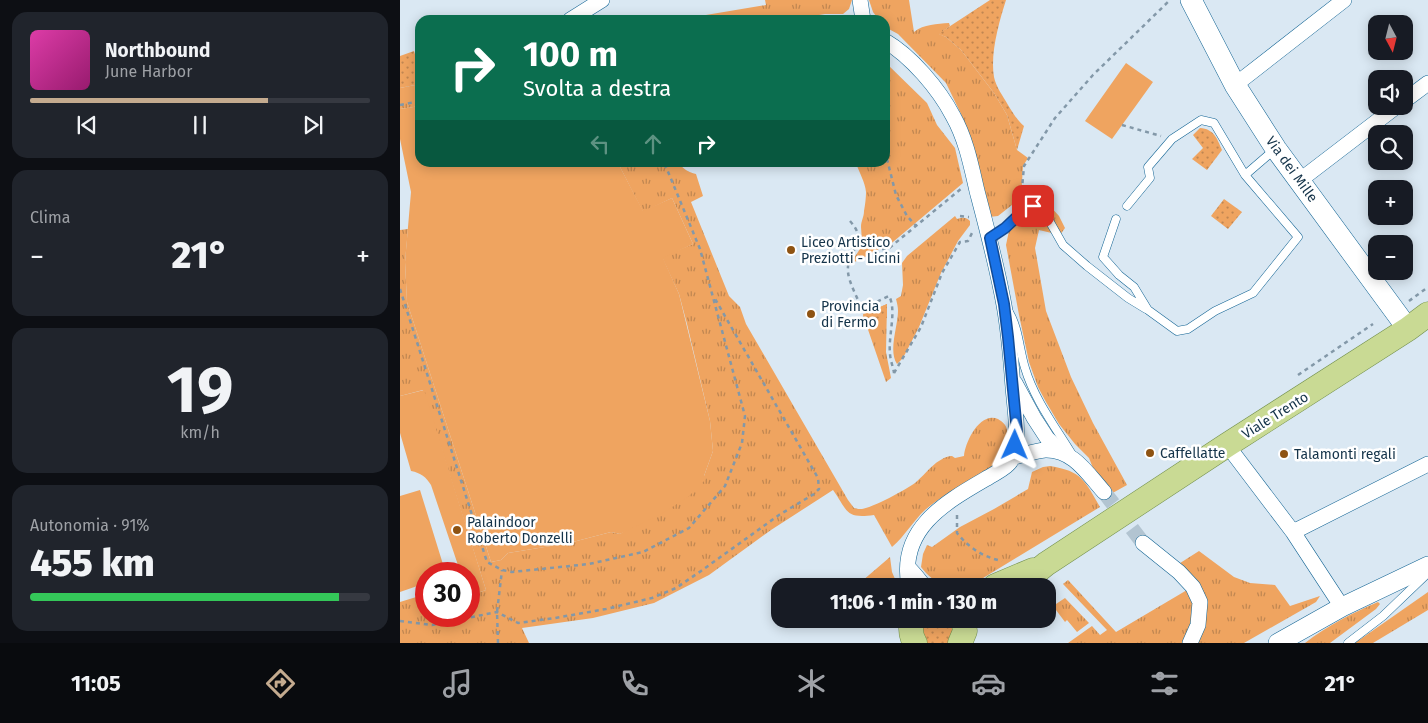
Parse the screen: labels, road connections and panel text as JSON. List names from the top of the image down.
{
  "streets": {
    "main road": ["Via dei Mille", "Viale Trento"]
  },
  "crossings": [
    ["Via dei Mille", "Viale Trento"]
  ],
  "places": [
    "Liceo Artistico Preziotti - Licini",
    "Provincia di Fermo",
    "Caffellatte",
    "Talamonti regali",
    "Palaindoor Roberto Donzelli"
  ],
  "north": "bottom",
  "page": {
    "map_buttons": ["+", "−"],
    "turn": ["100 m", "Svolta a destra"],
    "song": ["Northbound", "June Harbor"],
    "tile": [
      "Clima",
      ["19", "km/h"],
      ["Autonomia · 91%", "455 km"]
    ],
    "heat": ["−", "21°", "+"],
    "limit": "30",
    "trip": "11:06 · 1 min · 130 m",
    "tabs": ["11:05", "21°"]
  }
}
